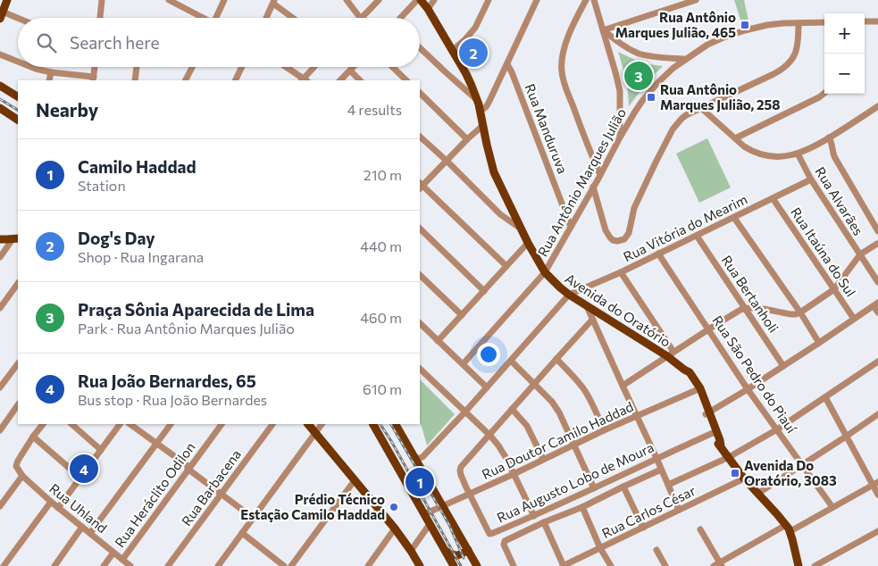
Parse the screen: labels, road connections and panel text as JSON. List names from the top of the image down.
{
  "streets": {
    "main road": ["Avenida do Oratório"],
    "street": [
      "Rua Manduruva",
      "Rua Antônio Marques Julião",
      "Rua Alvarães",
      "Rua Vitória do Mearim",
      "Rua Itaúna do Sul",
      "Rua Bertanholi",
      "Rua São Pedro do Piauí",
      "Rua Doutor Camilo Haddad",
      "Rua Augusto Lobo de Moura",
      "Rua Barbacena",
      "Rua Heráclito Odilon",
      "Rua Uhland",
      "Rua Carlos César"
    ]
  },
  "crossings": [
    ["Rua Manduruva", "Rua Antônio Marques Julião"],
    ["Rua Antônio Marques Julião", "Avenida do Oratório"],
    ["Rua Alvarães", "Rua Vitória do Mearim"],
    ["Rua Vitória do Mearim", "Rua Itaúna do Sul"],
    ["Rua Vitória do Mearim", "Rua Bertanholi"],
    ["Rua Vitória do Mearim", "Avenida do Oratório"],
    ["Rua Vitória do Mearim", "Rua São Pedro do Piauí"],
    ["Avenida do Oratório", "Rua Doutor Camilo Haddad"],
    ["Avenida do Oratório", "Rua Augusto Lobo de Moura"],
    ["Avenida do Oratório", "Rua Carlos César"],
    ["Rua Doutor Camilo Haddad", "Rua Augusto Lobo de Moura"],
    ["Rua Heráclito Odilon", "Rua Uhland"]
  ],
  "places": {
    "transit": ["Rua Antônio Marques Julião, 465", "Rua Antônio Marques Julião, 258", "Avenida Do Oratório, 3083"],
    "other": ["Prédio Técnico Estação Camilo Haddad"]
  },
  "page": {
    "map_buttons": ["+", "−"],
    "search": "Search here",
    "pins": [
      "2",
      "3",
      "4",
      "1"
    ],
    "heading": ["Nearby", "4 results"],
    "list": [
      {
        "mark": "1",
        "name": "Camilo Haddad",
        "note": "Station",
        "value": "210 m"
      },
      {
        "mark": "2",
        "name": "Dog's Day",
        "note": "Shop · Rua Ingarana",
        "value": "440 m"
      },
      {
        "mark": "3",
        "name": "Praça Sônia Aparecida de Lima",
        "note": "Park · Rua Antônio Marques Julião",
        "value": "460 m"
      },
      {
        "mark": "4",
        "name": "Rua João Bernardes, 65",
        "note": "Bus stop · Rua João Bernardes",
        "value": "610 m"
      }
    ]
  }
}
